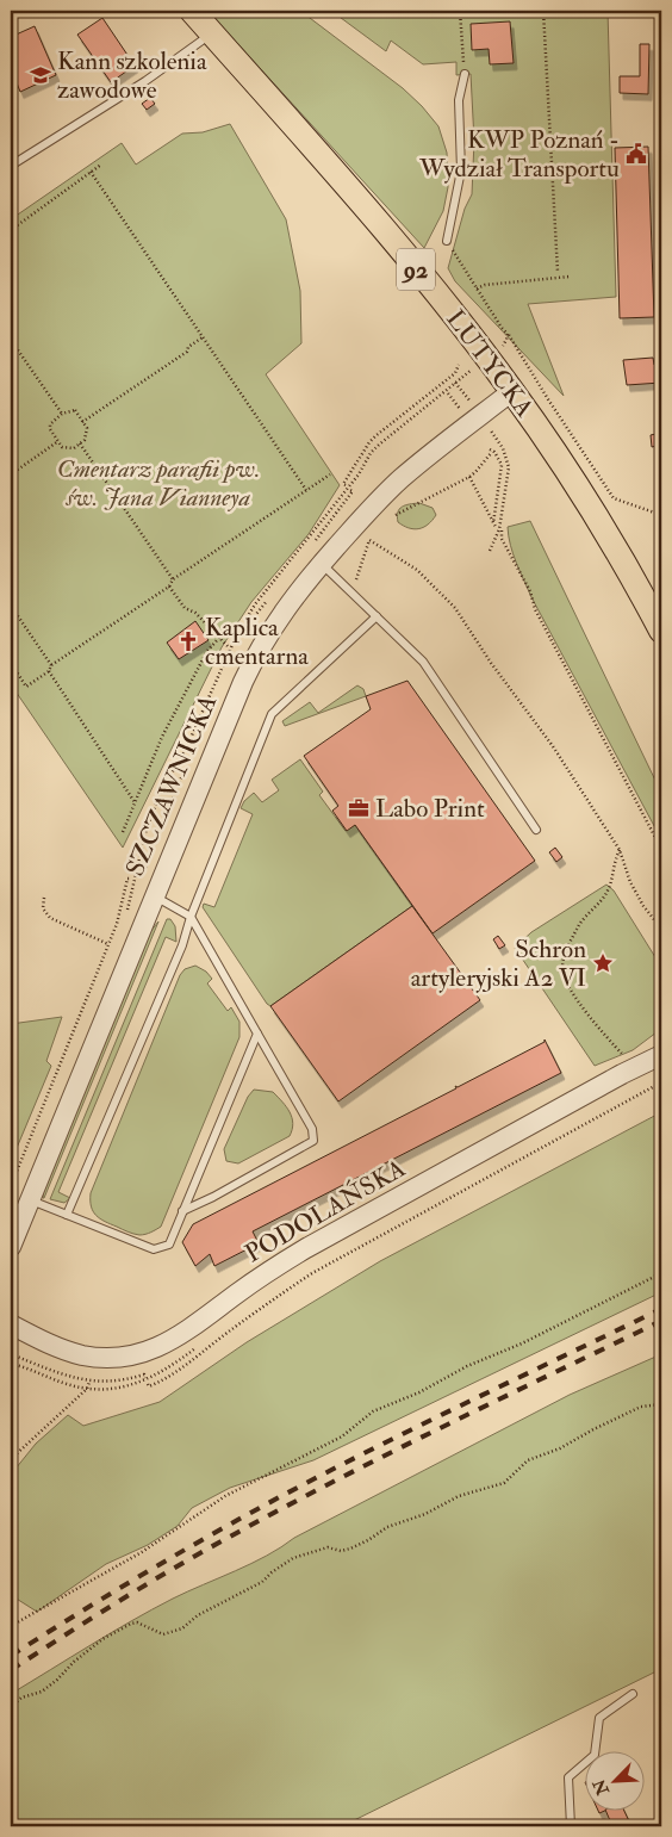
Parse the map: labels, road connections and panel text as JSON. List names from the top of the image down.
{
  "streets": {
    "main road": ["92", "LUTYCKA"],
    "street": ["SZCZAWNICKA", "PODOLAŃSKA"]
  },
  "crossings": [
    ["LUTYCKA", "SZCZAWNICKA"]
  ],
  "parks": ["Cmentarz parafii pw. św. Jana Vianneya"],
  "places": {
    "school or university": ["Kann szkolenia zawodowe"],
    "public building": ["KWP Poznań - Wydział Transportu"],
    "church": ["Kaplica cmentarna"],
    "office": ["Labo Print"],
    "place": ["Schron artyleryjski A2 VI"]
  },
  "north": "bottom left"
}
